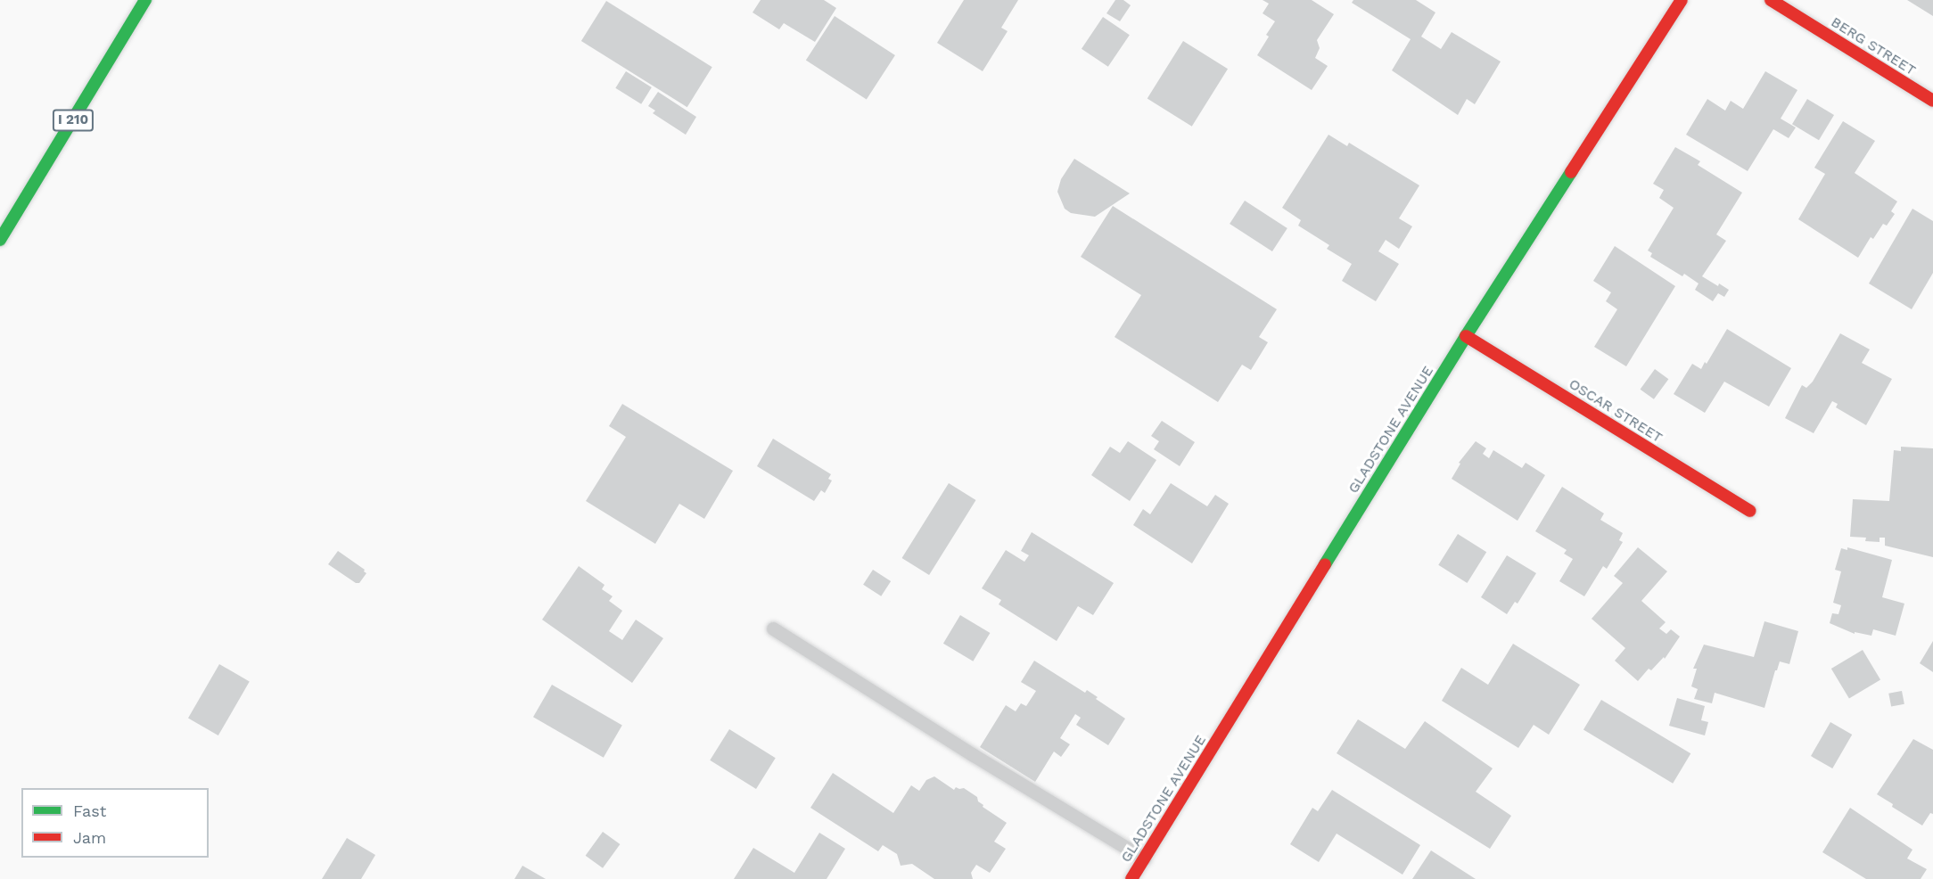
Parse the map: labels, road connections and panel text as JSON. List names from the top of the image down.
{
  "streets": {
    "main road": [
      "BERG STREET",
      "I 210",
      "OSCAR STREET",
      "GLADSTONE AVENUE"
    ]
  },
  "crossings": [
    ["OSCAR STREET", "GLADSTONE AVENUE"]
  ],
  "legend": ["Fast", "Jam"]
}
